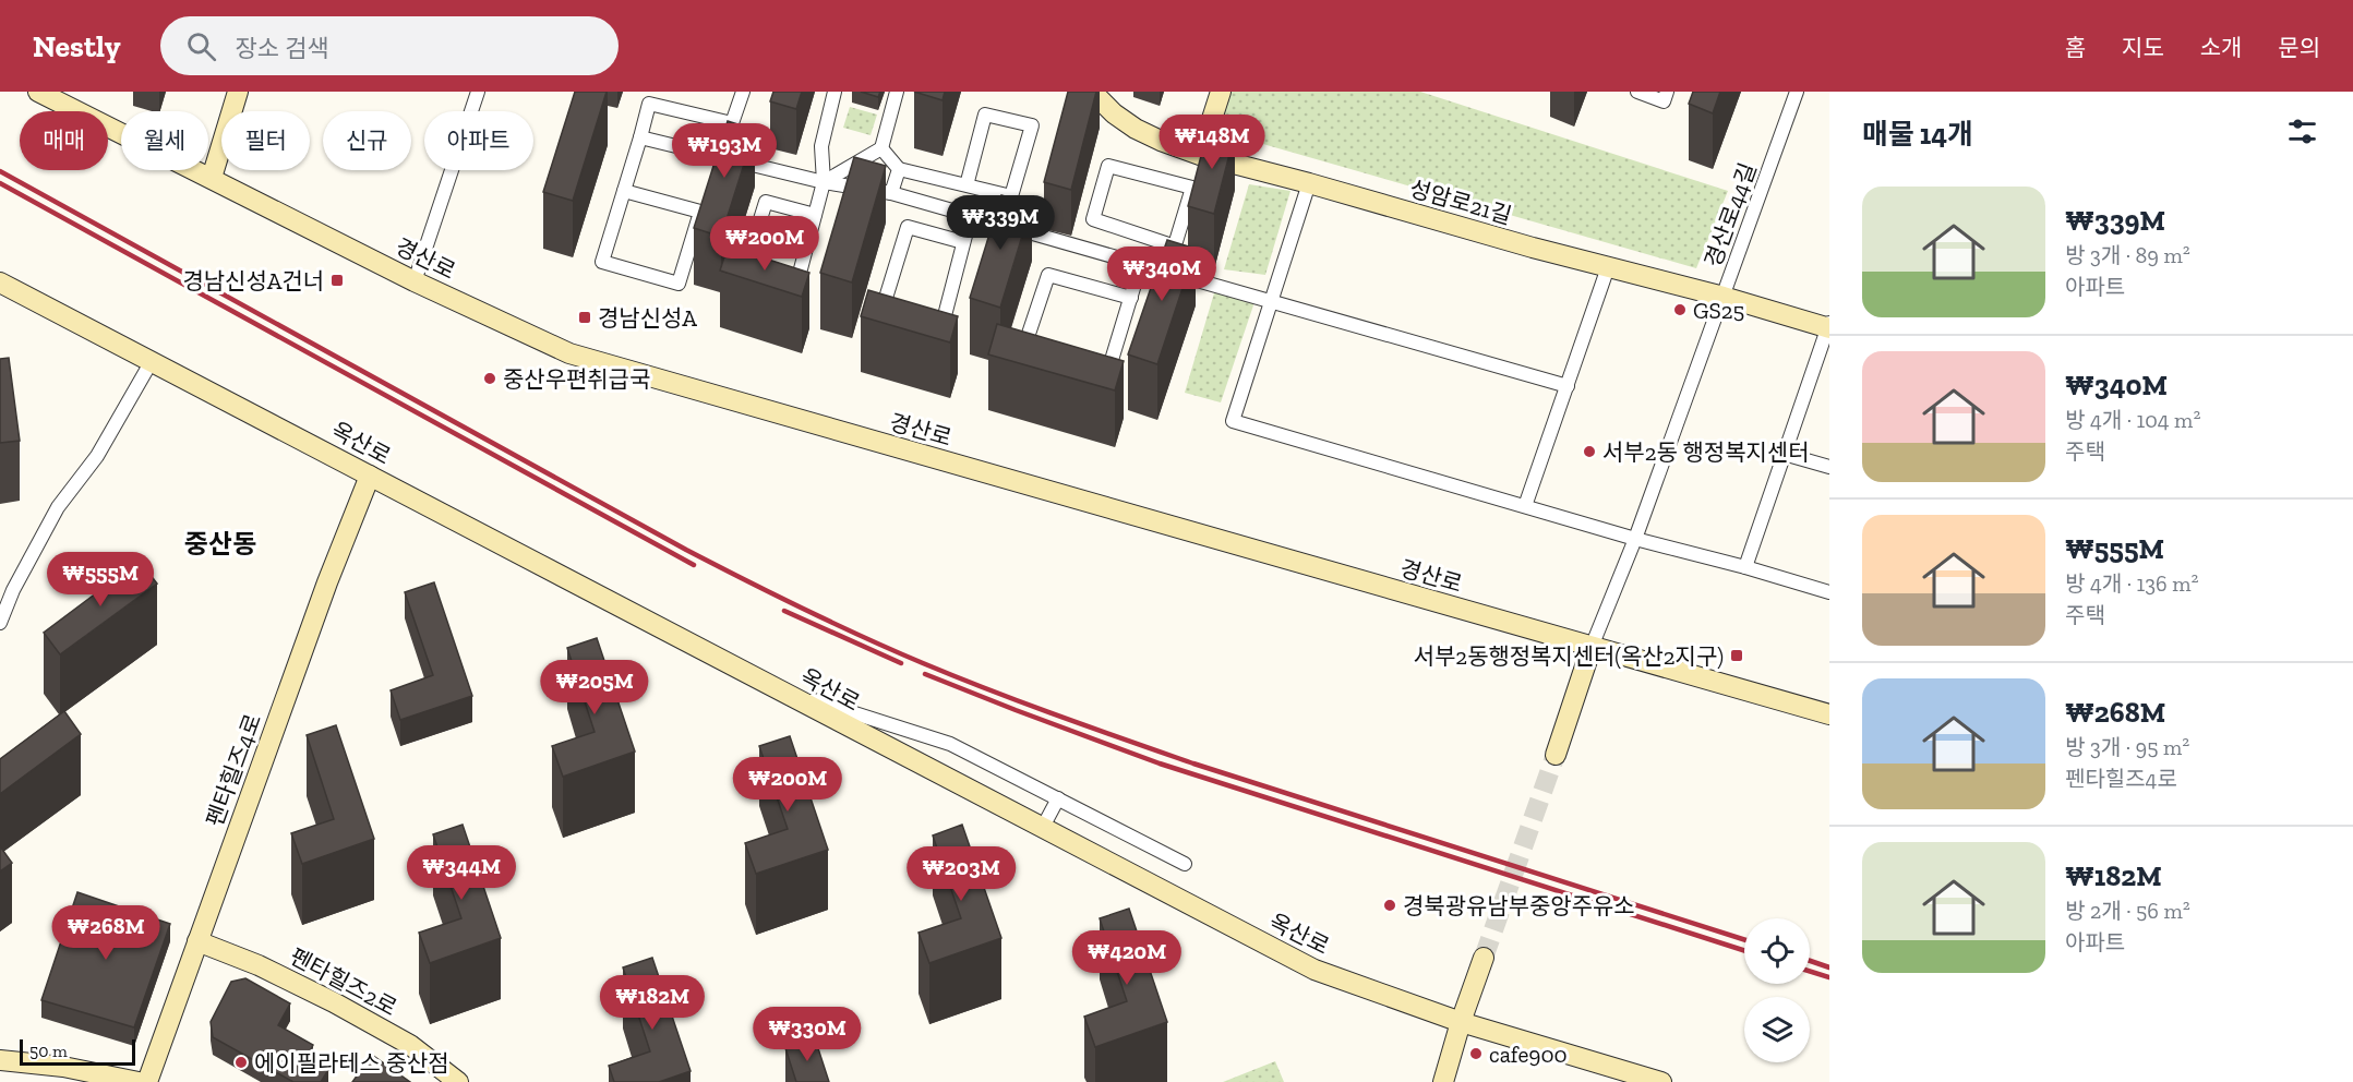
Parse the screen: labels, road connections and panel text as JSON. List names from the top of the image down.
{
  "streets": {
    "street": [
      "성암로21길",
      "경산로44길",
      "경산로",
      "옥산로",
      "펜타힐즈4로",
      "펜타힐즈2로"
    ]
  },
  "crossings": [
    ["성암로21길", "경산로44길"],
    ["경산로44길", "경산로"],
    ["옥산로", "펜타힐즈4로"],
    ["펜타힐즈4로", "펜타힐즈2로"]
  ],
  "districts": ["중산동"],
  "places": {
    "transit": ["경남신성A건너", "경남신성A", "서부2동행정복지센터(옥산2지구)"],
    "other": [
      "GS25",
      "중산우편취급국",
      "서부2동 행정복지센터",
      "경북광유남부중앙주유소",
      "cafe900",
      "에이필라테스 중산점"
    ]
  },
  "scale_bar": "50 m",
  "page": {
    "header": "Nestly",
    "search": "장소 검색",
    "nav": [
      "홈",
      "지도",
      "소개",
      "문의"
    ],
    "heading": "매물 14개",
    "chip": [
      "매매",
      "월세",
      "필터",
      "신규",
      "아파트"
    ],
    "price": [
      "₩148M",
      "₩193M",
      "₩339M",
      "₩200M",
      "₩340M",
      "₩555M",
      "₩205M",
      "₩200M",
      "₩344M",
      "₩203M",
      "₩268M",
      "₩420M",
      "₩182M",
      "₩330M"
    ],
    "list": [
      {
        "name": "₩339M",
        "note": "방 3개 · 89 m² · 아파트"
      },
      {
        "name": "₩340M",
        "note": "방 4개 · 104 m² · 주택"
      },
      {
        "name": "₩555M",
        "note": "방 4개 · 136 m² · 주택"
      },
      {
        "name": "₩268M",
        "note": "방 3개 · 95 m² · 펜타힐즈4로"
      },
      {
        "name": "₩182M",
        "note": "방 2개 · 56 m² · 아파트"
      }
    ],
    "scale": "50 m"
  }
}
